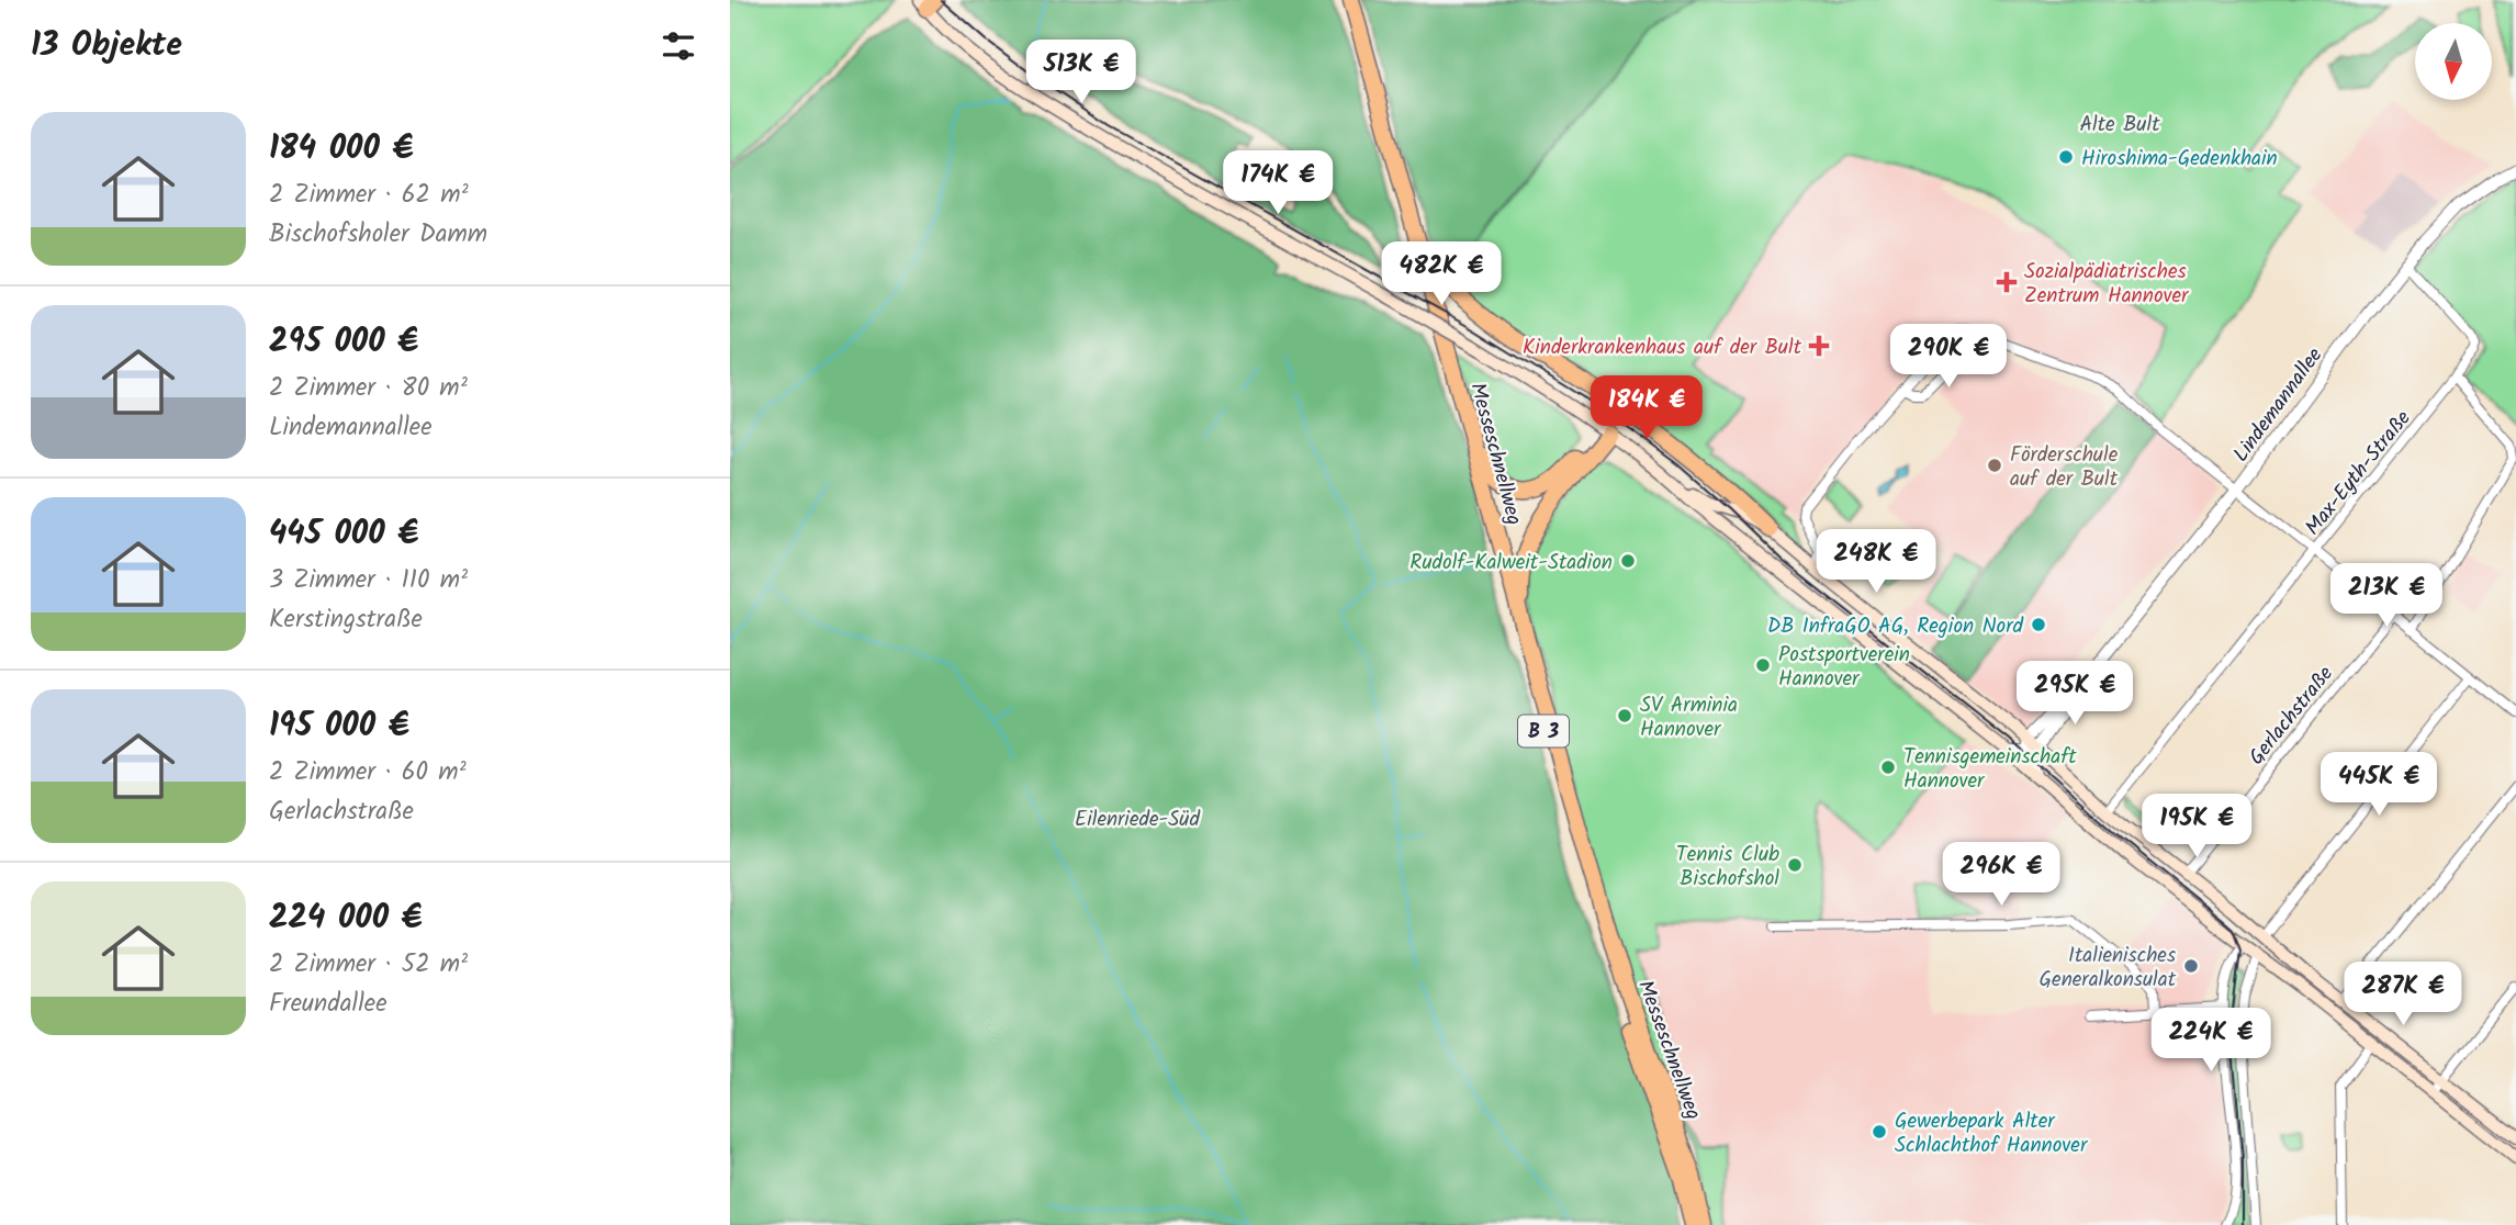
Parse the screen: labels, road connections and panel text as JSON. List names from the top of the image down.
{
  "streets": {
    "highway": ["Messeschnellweg", "B 3"],
    "street": ["Lindemannallee", "Max-Eyth-Straße", "Gerlachstraße"]
  },
  "crossings": [
    ["Lindemannallee", "Max-Eyth-Straße"]
  ],
  "parks": ["Alte Bult", "Eilenriede-Süd"],
  "places": {
    "other": [
      "Hiroshima-Gedenkhain",
      "Förderschule auf der Bult",
      "Rudolf-Kalweit-Stadion",
      "DB InfraGO AG, Region Nord",
      "Postsportverein Hannover",
      "SV Arminia Hannover",
      "Tennisgemeinschaft Hannover",
      "Tennis Club Bischofshol",
      "Italienisches Generalkonsulat",
      "Gewerbepark Alter Schlachthof Hannover"
    ],
    "health": ["Sozialpädiatrisches Zentrum Hannover", "Kinderkrankenhaus auf der Bult"]
  },
  "north": "bottom",
  "page": {
    "heading": "13 Objekte",
    "price": [
      "513K €",
      "174K €",
      "482K €",
      "290K €",
      "184K €",
      "248K €",
      "213K €",
      "295K €",
      "445K €",
      "195K €",
      "296K €",
      "287K €",
      "224K €"
    ],
    "list": [
      {
        "name": "184 000 €",
        "note": "2 Zimmer · 62 m² · Bischofsholer Damm"
      },
      {
        "name": "295 000 €",
        "note": "2 Zimmer · 80 m² · Lindemannallee"
      },
      {
        "name": "445 000 €",
        "note": "3 Zimmer · 110 m² · Kerstingstraße"
      },
      {
        "name": "195 000 €",
        "note": "2 Zimmer · 60 m² · Gerlachstraße"
      },
      {
        "name": "224 000 €",
        "note": "2 Zimmer · 52 m² · Freundallee"
      }
    ]
  }
}
